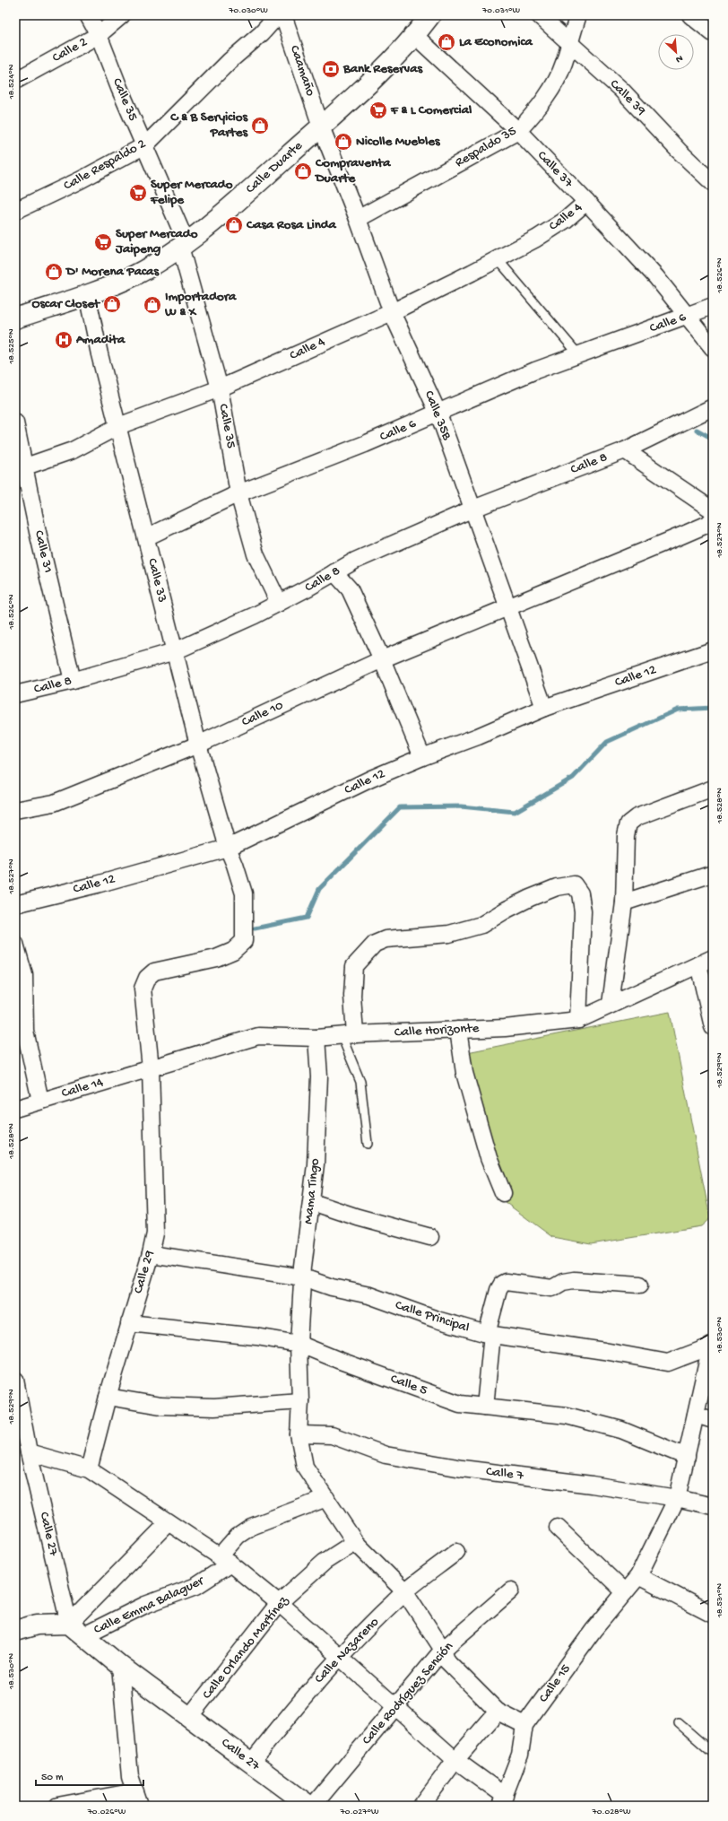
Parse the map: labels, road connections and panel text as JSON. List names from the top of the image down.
{
  "streets": {
    "street": [
      "Calle 2",
      "Caamaño",
      "Calle 39",
      "Calle 35",
      "Respaldo 35",
      "Calle Respaldo 2",
      "Calle Duarte",
      "Calle 37",
      "Calle 4",
      "Calle 6",
      "Calle 35B",
      "Calle 8",
      "Calle 31",
      "Calle 33",
      "Calle 12",
      "Calle 10",
      "Calle Horizonte",
      "Calle 14",
      "Mama Tingo",
      "Calle 29",
      "Calle Principal",
      "Calle 5",
      "Calle 7",
      "Calle 27",
      "Calle Emma Balaguer",
      "Calle Orlando Martínez",
      "Calle Nazareno",
      "Calle 15",
      "Calle Rodríguez Sención"
    ]
  },
  "crossings": [
    ["Calle 2", "Calle 35"],
    ["Caamaño", "Calle Duarte"],
    ["Caamaño", "Calle 35B"],
    ["Calle 39", "Respaldo 35"],
    ["Calle 35", "Calle Respaldo 2"],
    ["Calle 35", "Calle Duarte"],
    ["Calle 35", "Calle 4"],
    ["Calle 35", "Calle 6"],
    ["Calle 35", "Calle 8"],
    ["Respaldo 35", "Calle 37"],
    ["Respaldo 35", "Calle 35B"],
    ["Calle Duarte", "Calle 37"],
    ["Calle Duarte", "Calle 35B"],
    ["Calle Duarte", "Calle 33"],
    ["Calle 37", "Calle 4"],
    ["Calle 37", "Calle 6"],
    ["Calle 4", "Calle 35B"],
    ["Calle 4", "Calle 31"],
    ["Calle 4", "Calle 33"],
    ["Calle 6", "Calle 35B"],
    ["Calle 6", "Calle 33"],
    ["Calle 35B", "Calle 8"],
    ["Calle 35B", "Calle 12"],
    ["Calle 35B", "Calle 10"],
    ["Calle 8", "Calle 31"],
    ["Calle 8", "Calle 33"],
    ["Calle 33", "Calle 12"],
    ["Calle 33", "Calle 10"],
    ["Calle 33", "Calle 29"],
    ["Calle Horizonte", "Calle 14"],
    ["Calle Horizonte", "Mama Tingo"],
    ["Calle Horizonte", "Calle 29"],
    ["Calle 14", "Calle 29"],
    ["Mama Tingo", "Calle Principal"],
    ["Mama Tingo", "Calle 5"],
    ["Mama Tingo", "Calle 7"],
    ["Mama Tingo", "Calle Emma Balaguer"],
    ["Mama Tingo", "Calle Orlando Martínez"],
    ["Mama Tingo", "Calle Nazareno"],
    ["Mama Tingo", "Calle 15"],
    ["Mama Tingo", "Calle Rodríguez Sención"],
    ["Calle 29", "Calle Principal"],
    ["Calle 29", "Calle 5"],
    ["Calle Principal", "Calle 15"],
    ["Calle 5", "Calle 15"],
    ["Calle 7", "Calle 15"],
    ["Calle 27", "Calle Emma Balaguer"],
    ["Calle 27", "Calle Orlando Martínez"],
    ["Calle 27", "Calle Nazareno"]
  ],
  "places": {
    "shop": [
      "La Economica",
      "C & B Seryicios Partes",
      "Nicolle Muebles",
      "Compraventa Duarte",
      "Casa Rosa Linda",
      "D' Morena Pacas",
      "Oscar Closet",
      "Importadora W & X"
    ],
    "bank": ["Bank Reservas"],
    "supermarket": ["F & L Comercial", "Super Mercado Felipe", "Super Mercado Jaipeng"],
    "hospital": ["Amadita"]
  },
  "scale_bar": "50 m",
  "north": "bottom right",
  "coordinates": [
    "70.030°W",
    "70.031°W",
    "18.524°N",
    "18.526°N",
    "18.525°N",
    "18.527°N",
    "18.528°N",
    "18.529°N",
    "18.530°N",
    "18.531°N",
    "70.026°W",
    "70.027°W",
    "70.028°W"
  ]
}
